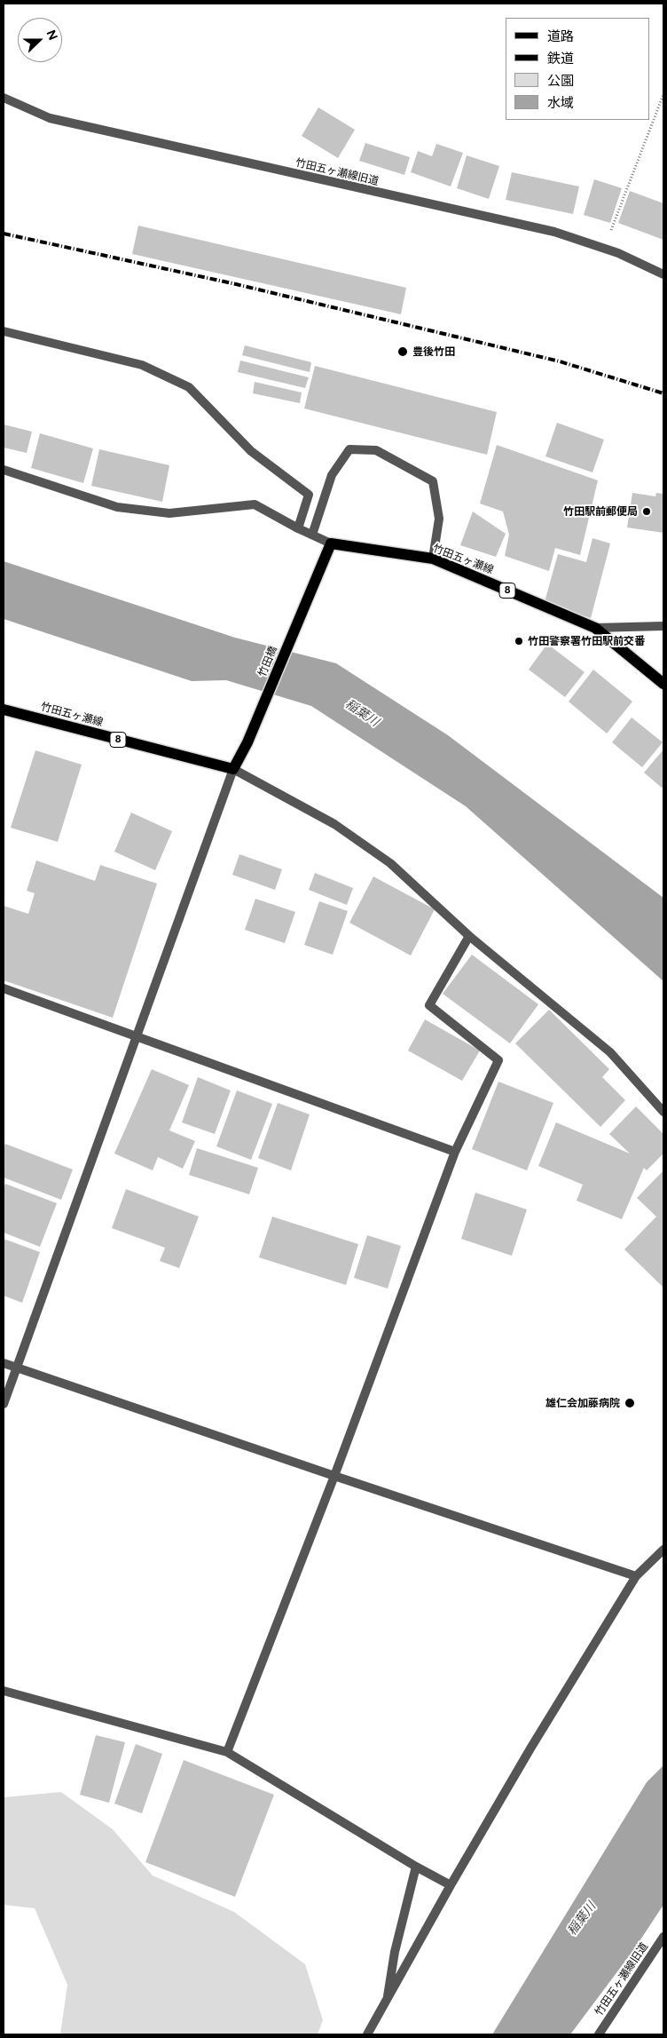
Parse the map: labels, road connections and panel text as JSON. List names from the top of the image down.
{
  "streets": {
    "main road": ["竹田五ヶ瀬線", "8", "竹田橋"],
    "street": ["竹田五ヶ瀬線旧道"]
  },
  "crossings": [
    ["竹田五ヶ瀬線", "竹田橋"]
  ],
  "water": ["稲葉川"],
  "places": [
    "豊後竹田",
    "竹田駅前郵便局",
    "竹田警察署竹田駅前交番",
    "雄仁会加藤病院"
  ],
  "legend": [
    "道路",
    "鉄道",
    "公園",
    "水域"
  ],
  "north": "right"
}
